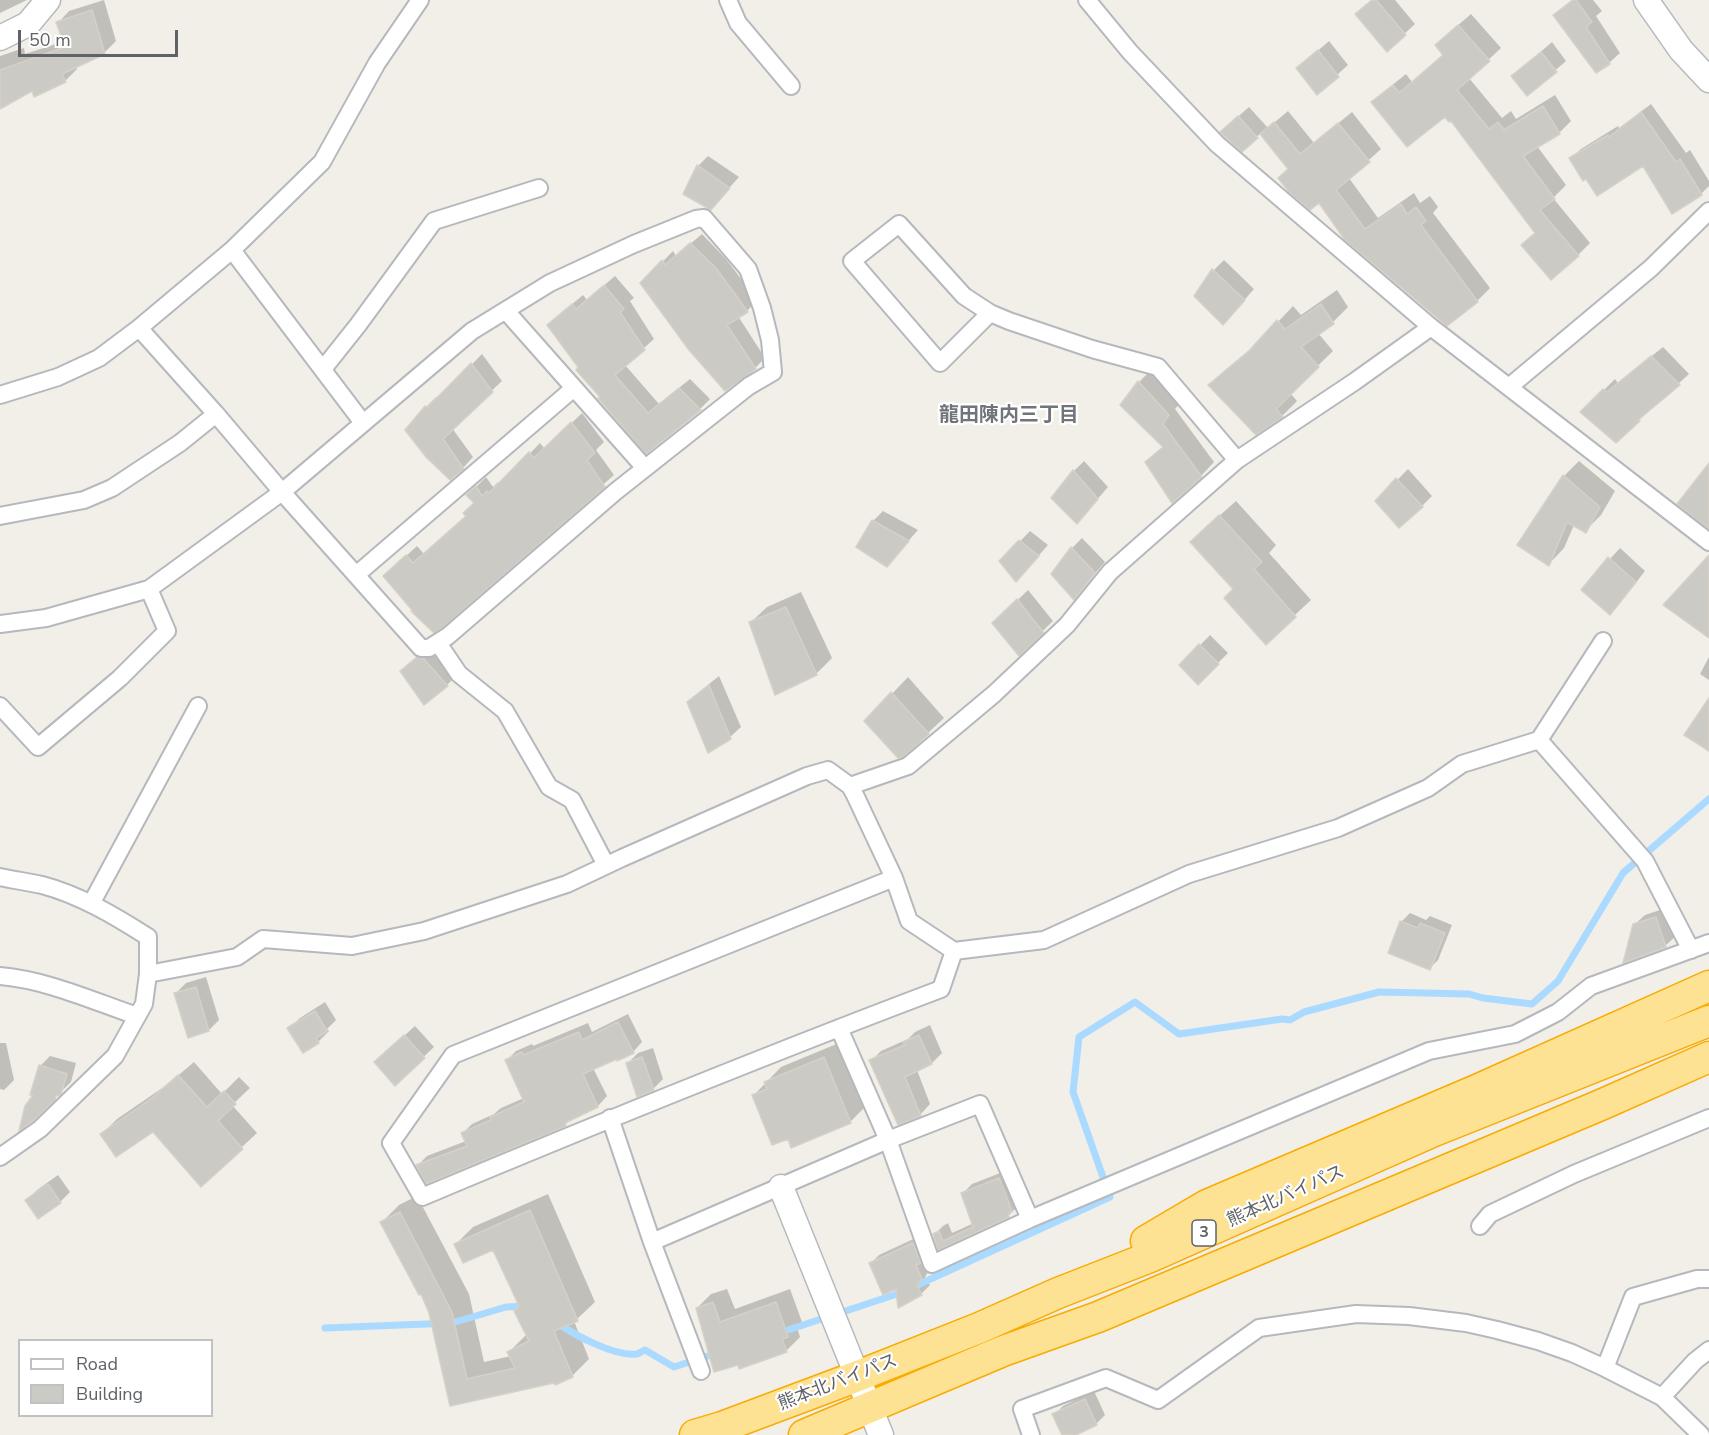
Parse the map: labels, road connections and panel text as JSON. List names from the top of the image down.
{
  "streets": {
    "highway": ["熊本北バイパス", "3"]
  },
  "districts": ["龍田陳内三丁目"],
  "legend": ["Road", "Building"],
  "scale_bar": "50 m"
}
